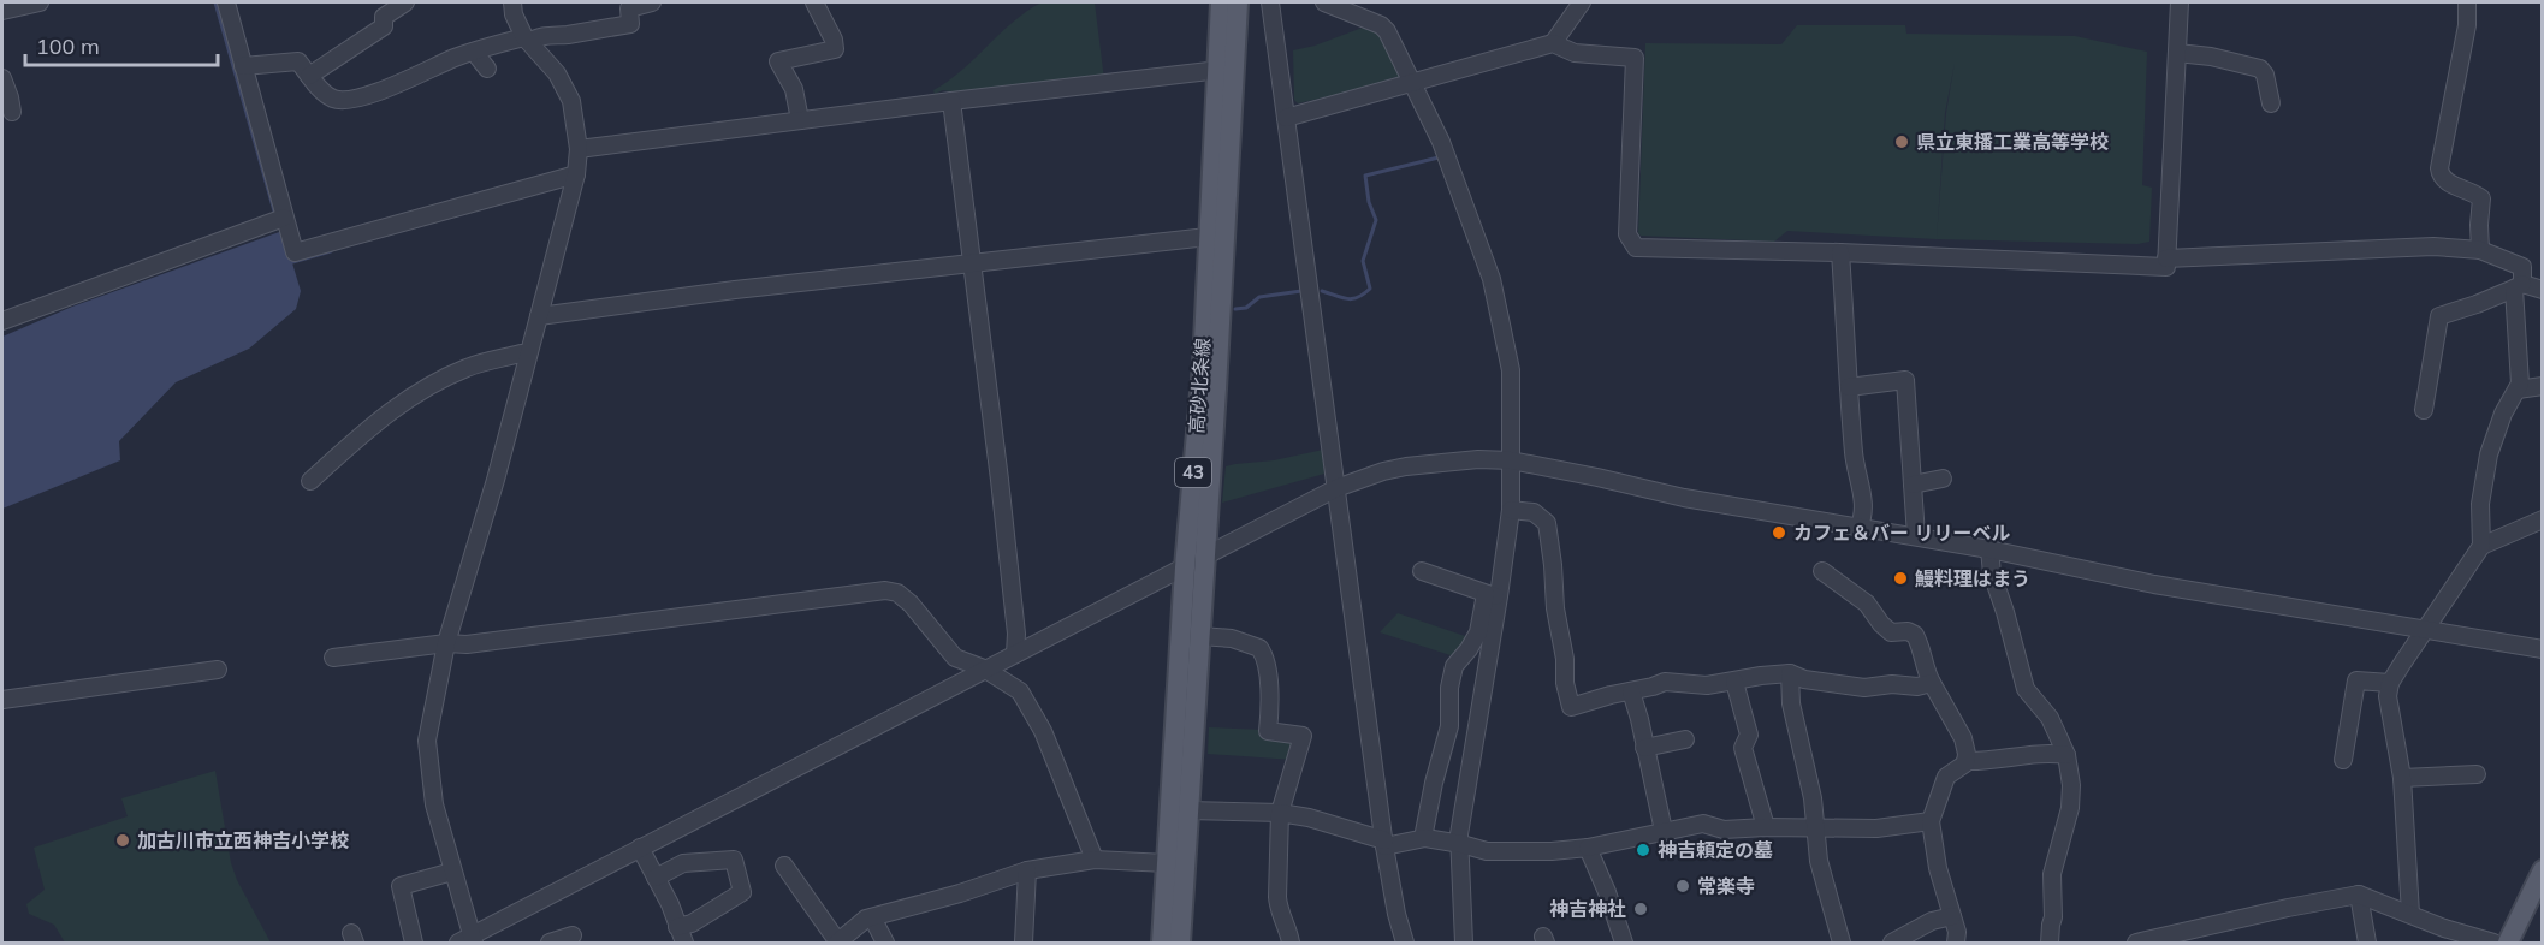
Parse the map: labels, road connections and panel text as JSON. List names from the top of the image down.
{
  "streets": {
    "main road": ["高砂北条線", "43"]
  },
  "places": [
    "県立東播工業高等学校",
    "カフェ＆バー リリーベル",
    "鰻料理はまう",
    "加古川市立西神吉小学校",
    "神吉頼定の墓",
    "常楽寺",
    "神吉神社"
  ],
  "scale_bar": "100 m"
}
